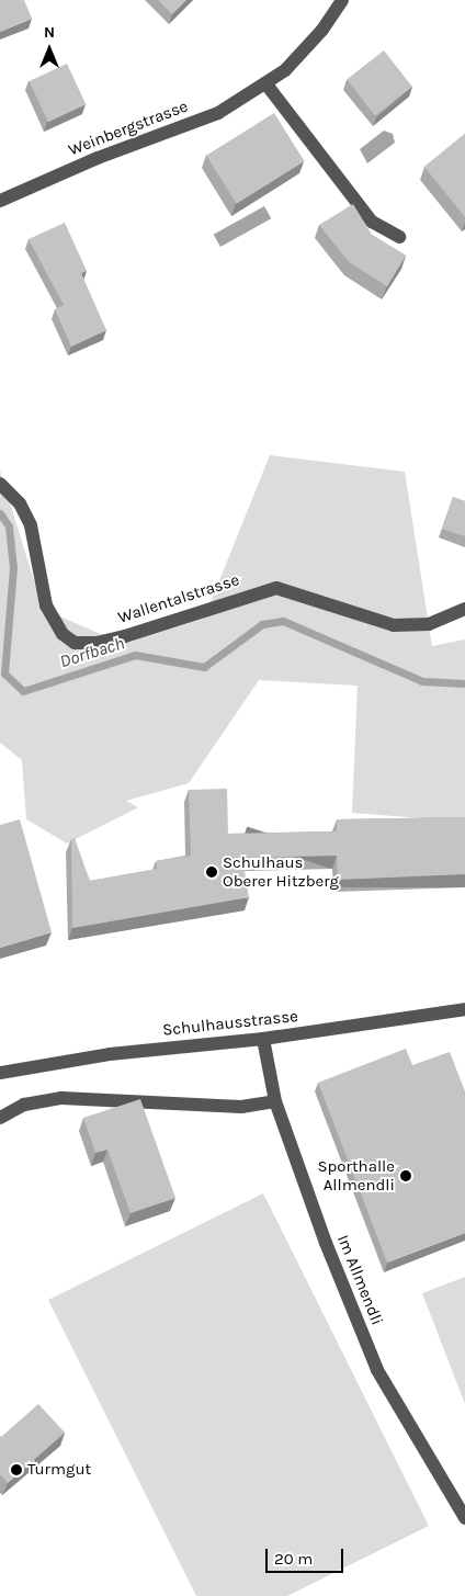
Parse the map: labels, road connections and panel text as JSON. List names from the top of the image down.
{
  "streets": {
    "street": [
      "Weinbergstrasse",
      "Wallentalstrasse",
      "Schulhausstrasse",
      "Im Allmendli"
    ]
  },
  "crossings": [
    ["Schulhausstrasse", "Im Allmendli"]
  ],
  "water": ["Dorfbach"],
  "places": ["Schulhaus Oberer Hitzberg", "Sporthalle Allmendli", "Turmgut"],
  "scale_bar": "20 m",
  "north": "top"
}
